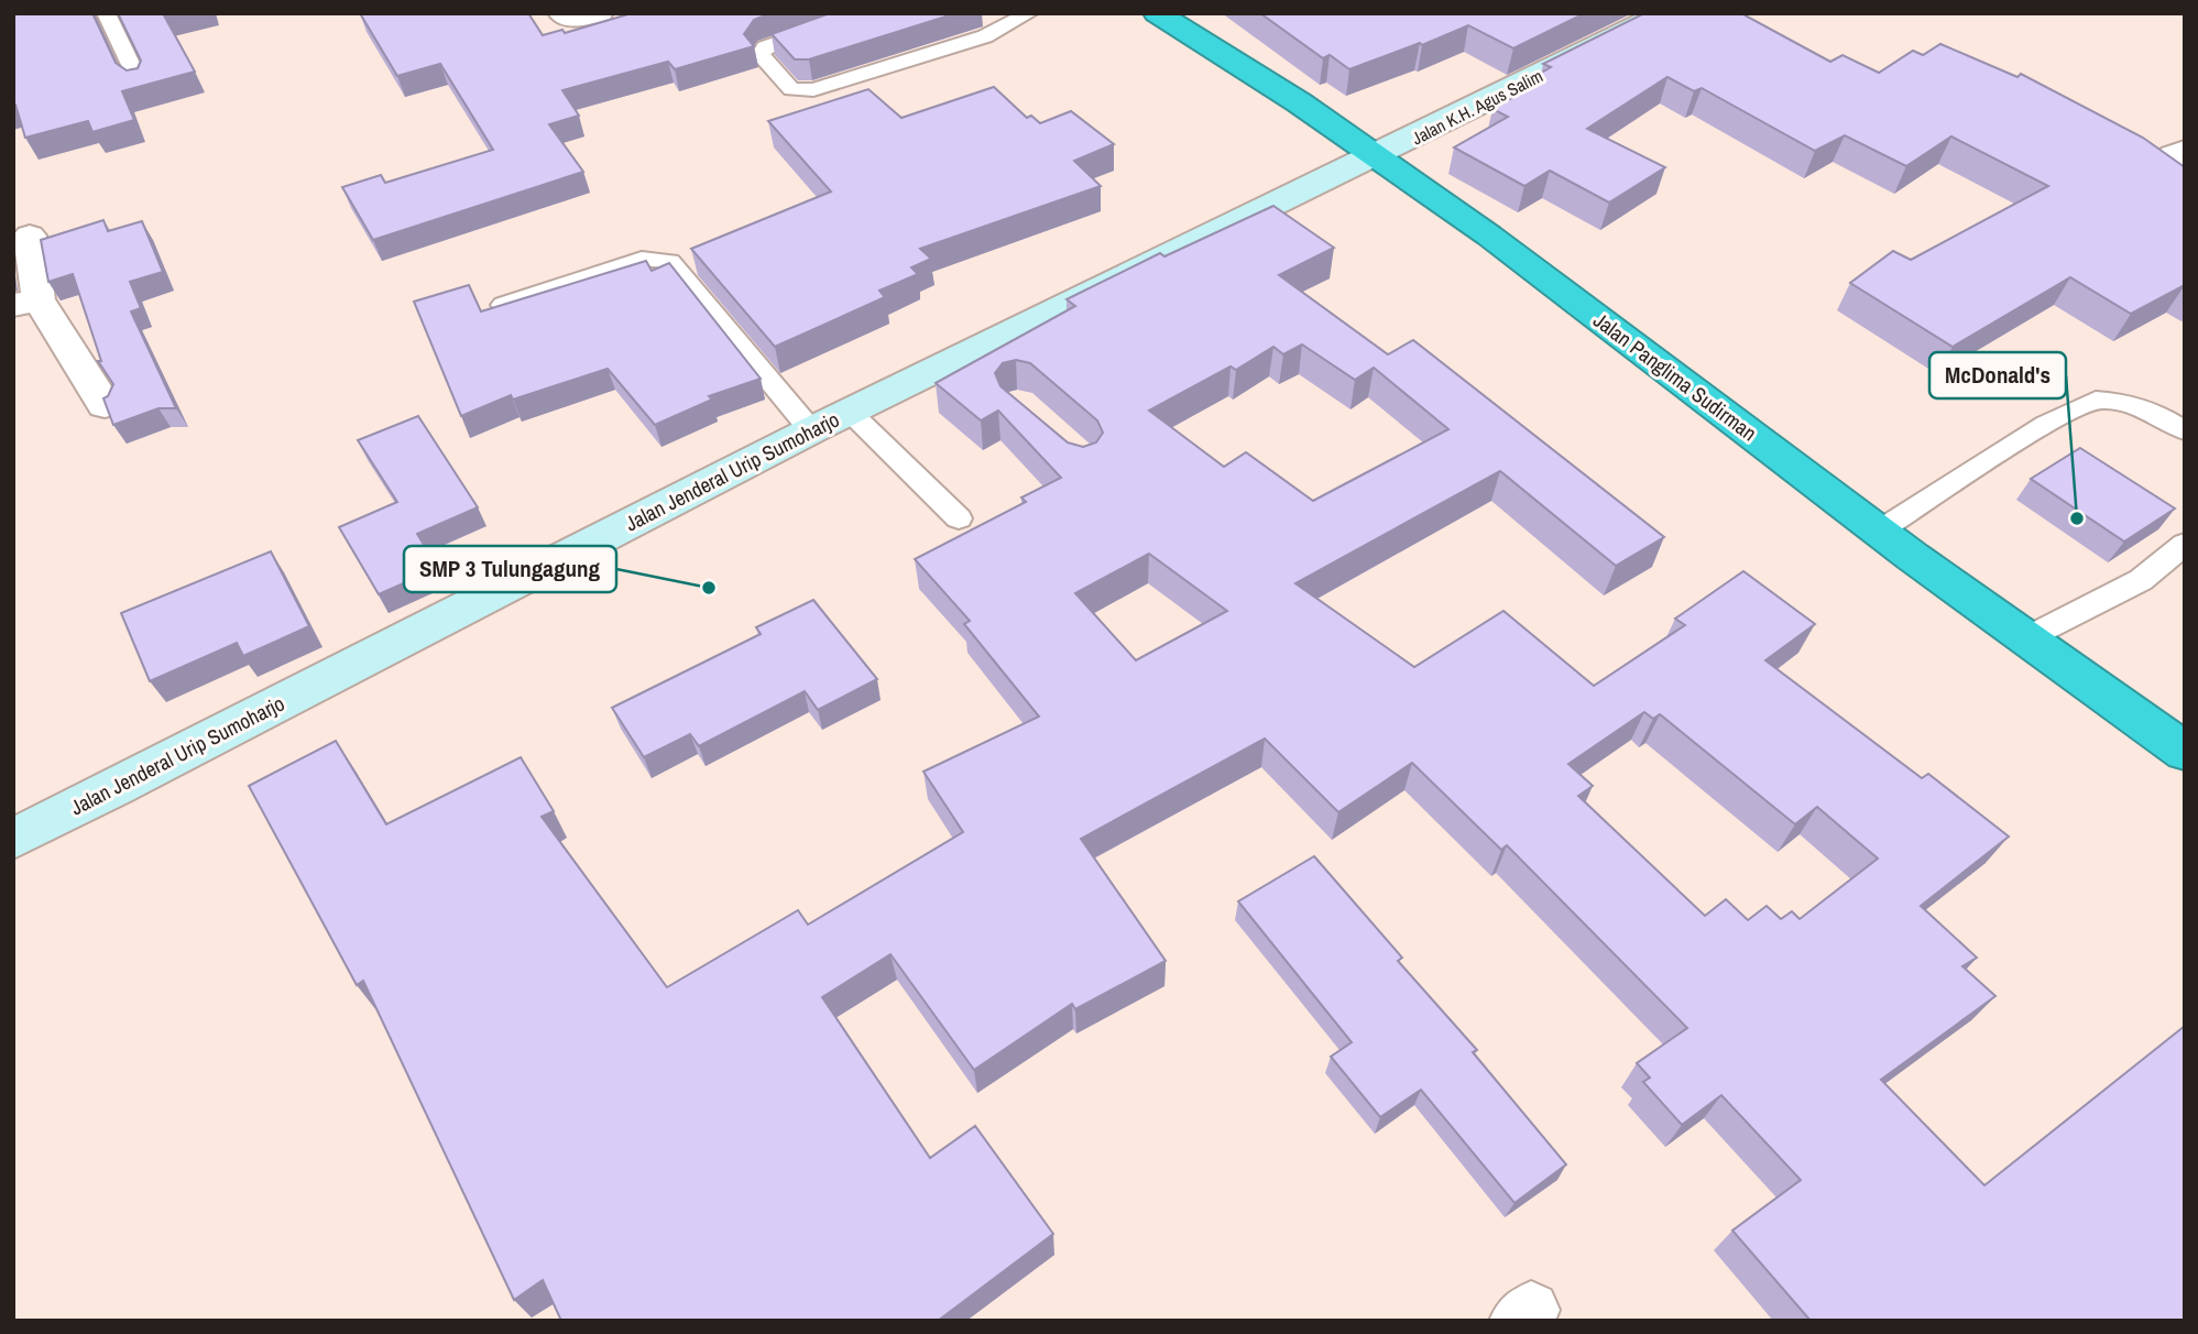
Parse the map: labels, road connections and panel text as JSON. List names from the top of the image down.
{
  "streets": {
    "highway": ["Jalan Panglima Sudirman"],
    "street": ["Jalan K.H. Agus Salim", "Jalan Jenderal Urip Sumoharjo"]
  },
  "crossings": [
    ["Jalan K.H. Agus Salim", "Jalan Panglima Sudirman"],
    ["Jalan K.H. Agus Salim", "Jalan Jenderal Urip Sumoharjo"],
    ["Jalan Panglima Sudirman", "Jalan Jenderal Urip Sumoharjo"]
  ],
  "places": ["McDonald's", "SMP 3 Tulungagung"]
}
